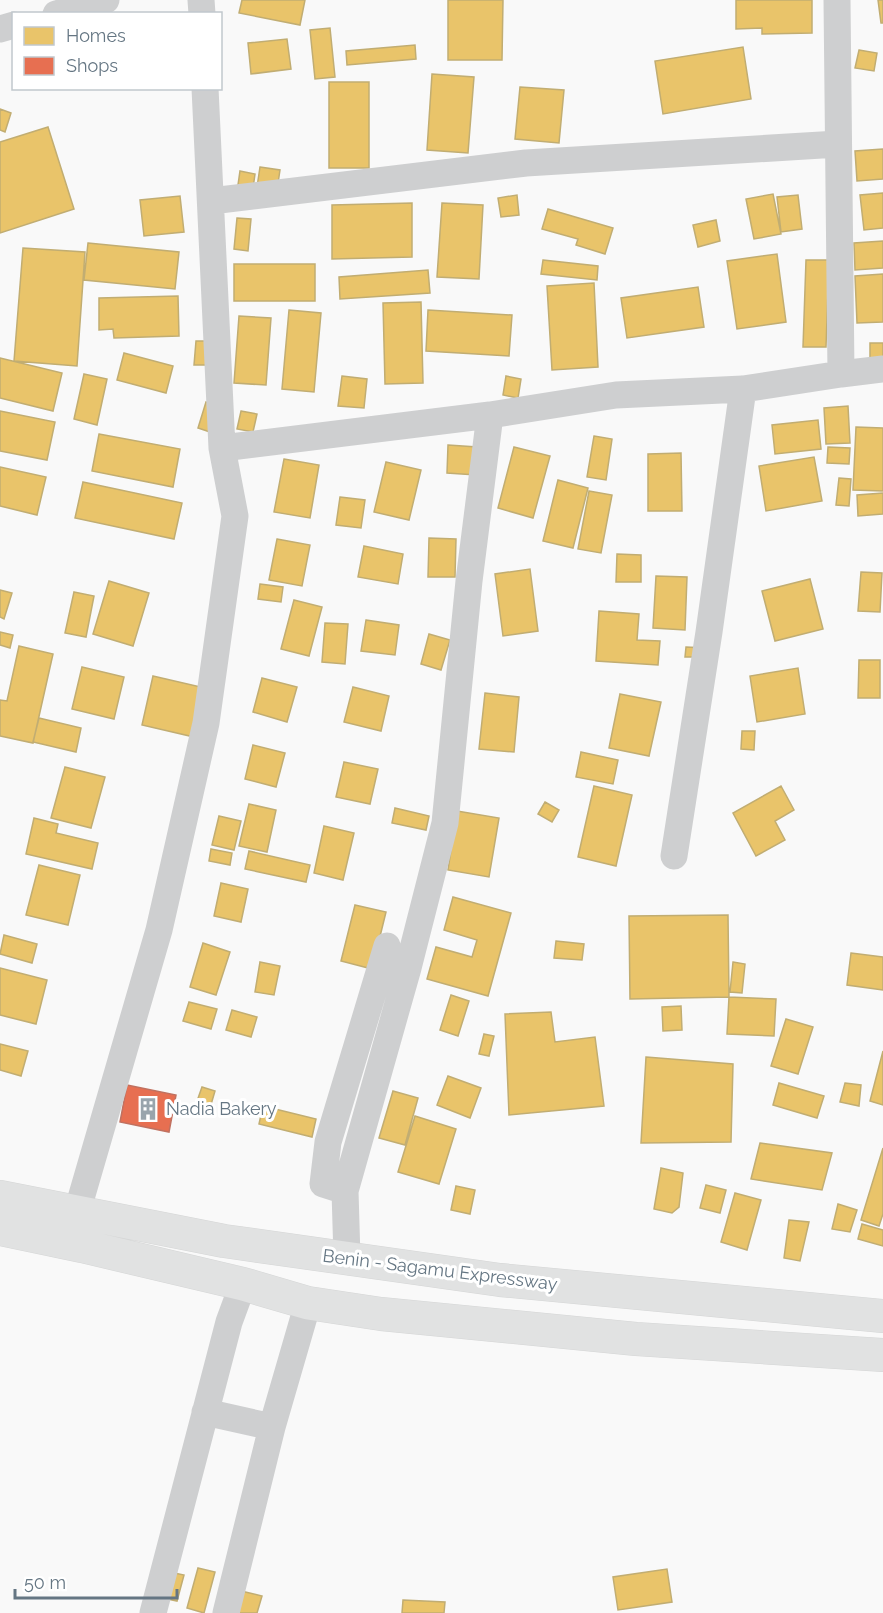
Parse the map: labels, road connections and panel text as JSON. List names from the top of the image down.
{
  "streets": {
    "highway": ["Benin - Sagamu Expressway"]
  },
  "places": {
    "building": ["Nadia Bakery"]
  },
  "legend": ["Homes", "Shops"],
  "scale_bar": "50 m"
}
